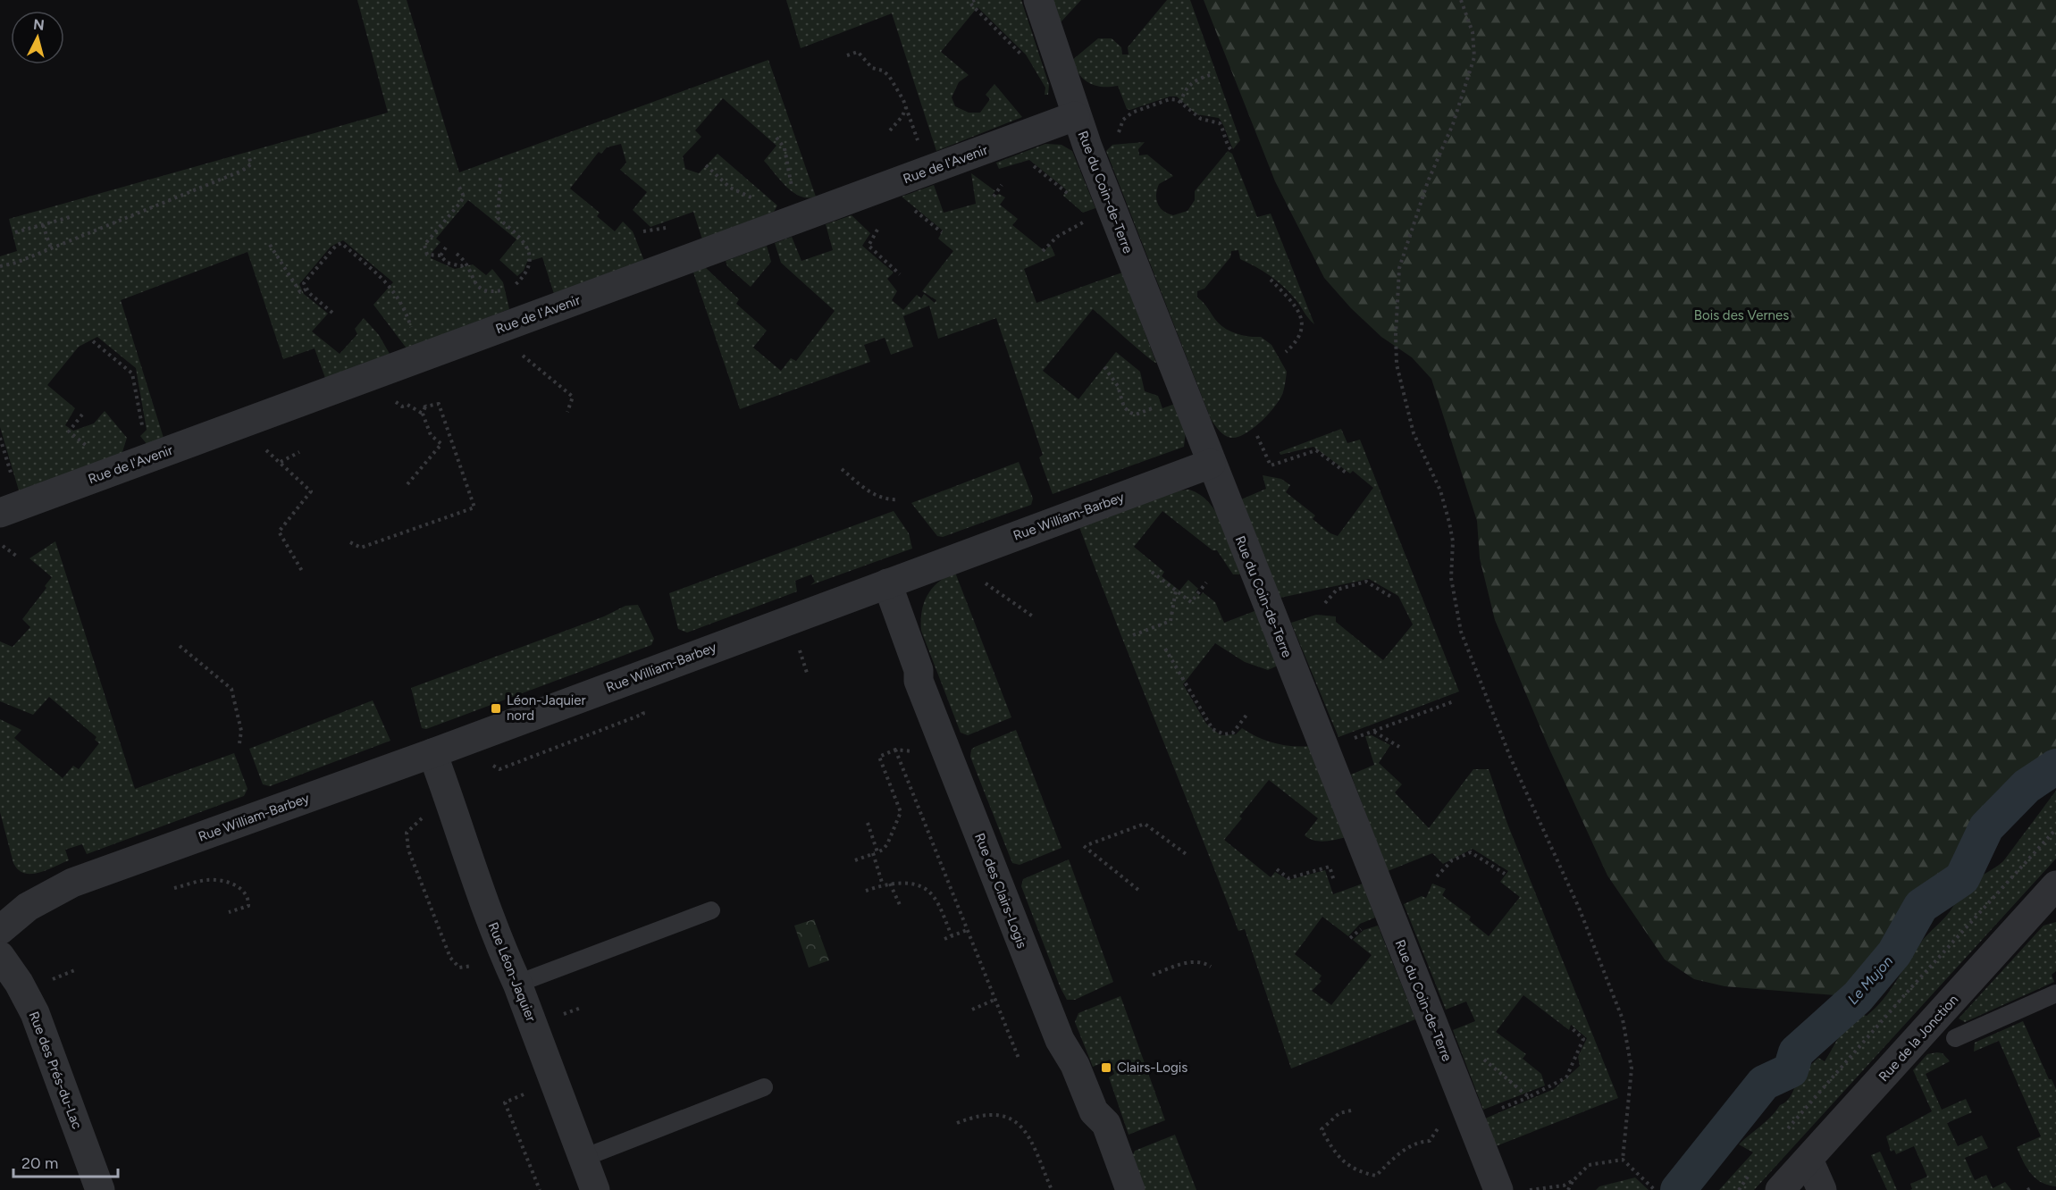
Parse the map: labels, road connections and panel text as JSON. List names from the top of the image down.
{
  "streets": {
    "street": [
      "Rue de l'Avenir",
      "Rue du Coin-de-Terre",
      "Rue William-Barbey",
      "Rue des Clairs-Logis",
      "Rue Léon-Jaquier",
      "Rue de la Jonction",
      "Rue des Prés-du-Lac"
    ]
  },
  "crossings": [
    ["Rue de l'Avenir", "Rue du Coin-de-Terre"],
    ["Rue du Coin-de-Terre", "Rue William-Barbey"],
    ["Rue William-Barbey", "Rue des Clairs-Logis"],
    ["Rue William-Barbey", "Rue Léon-Jaquier"]
  ],
  "water": ["Le Mujon"],
  "parks": ["Bois des Vernes"],
  "places": {
    "transit": ["Léon-Jaquier nord", "Clairs-Logis"]
  },
  "scale_bar": "20 m",
  "north": "top"
}
